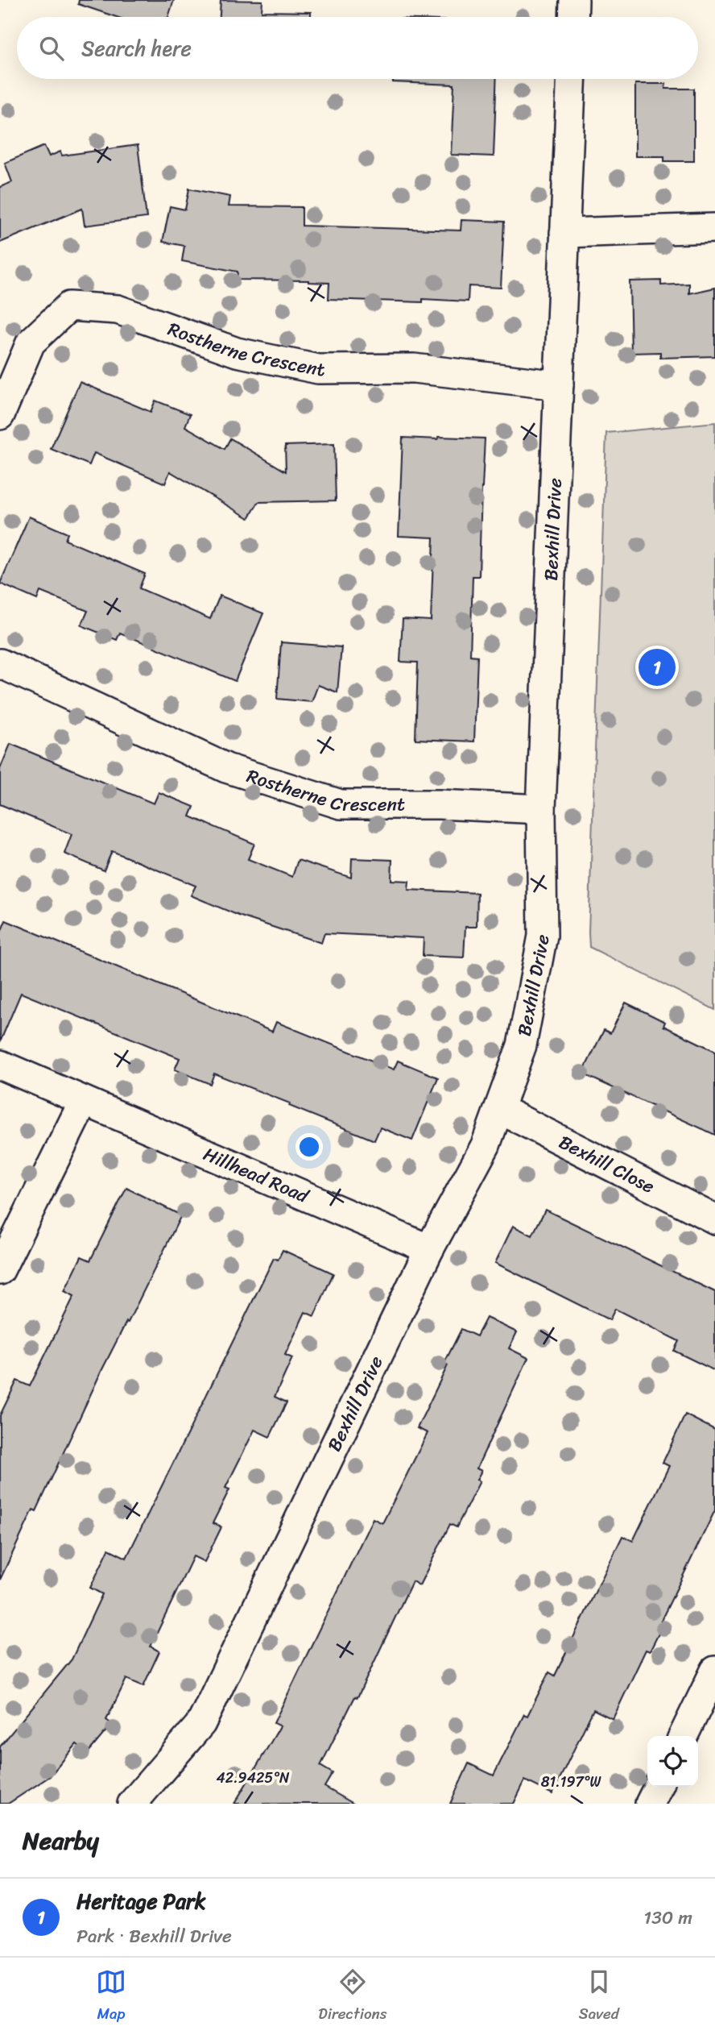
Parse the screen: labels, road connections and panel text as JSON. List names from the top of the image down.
{
  "streets": {
    "street": [
      "Rostherne Crescent",
      "Bexhill Drive",
      "Bexhill Close",
      "Hillhead Road"
    ]
  },
  "crossings": [
    ["Rostherne Crescent", "Bexhill Drive"],
    ["Bexhill Drive", "Bexhill Close"],
    ["Bexhill Drive", "Hillhead Road"]
  ],
  "page": {
    "search": "Search here",
    "pins": "1",
    "heading": "Nearby",
    "list": [
      {
        "mark": "1",
        "name": "Heritage Park",
        "note": "Park · Bexhill Drive",
        "value": "130 m"
      }
    ],
    "nav": ["Map", "Directions", "Saved"]
  },
  "coordinates": ["42.9425°N", "81.197°W"]
}
